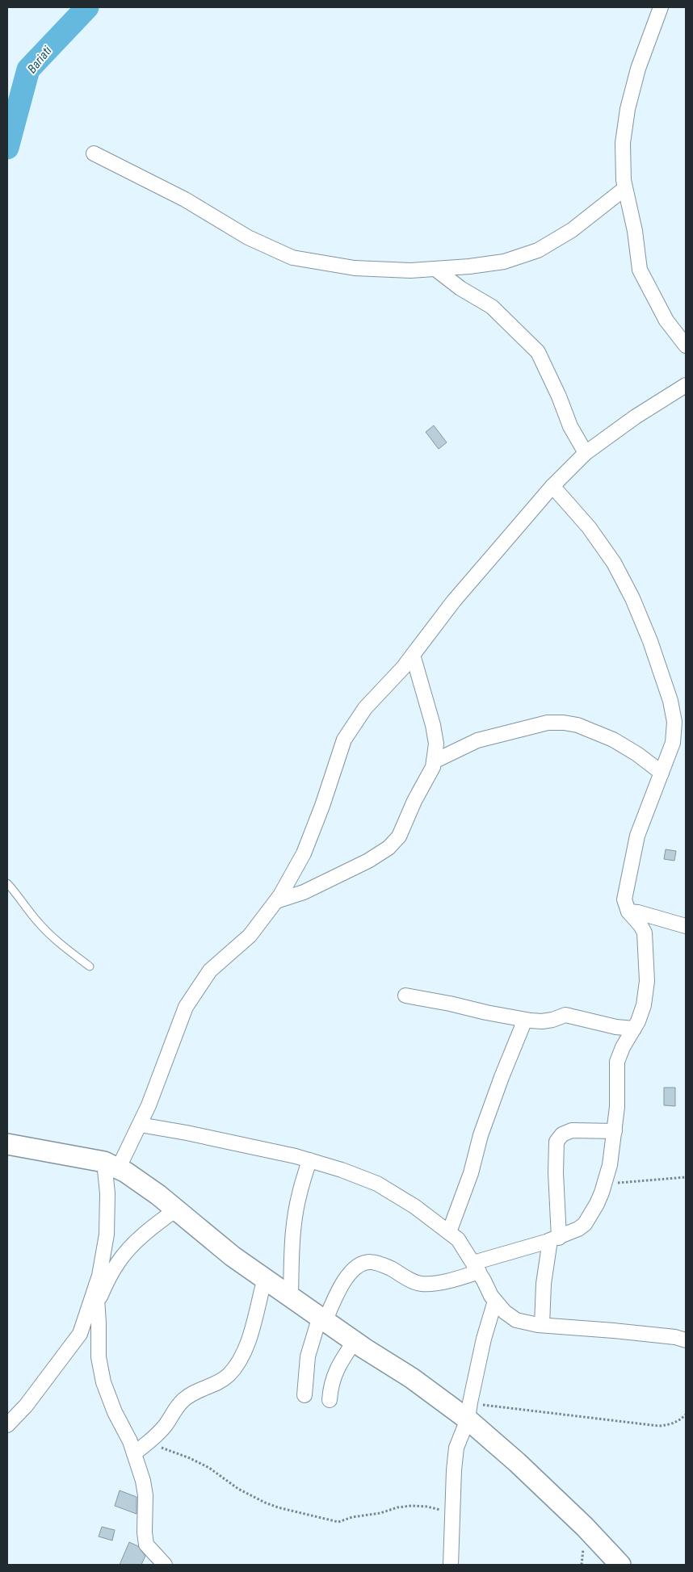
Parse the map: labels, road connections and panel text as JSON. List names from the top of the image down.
{
  "water": ["Bariati"]
}
